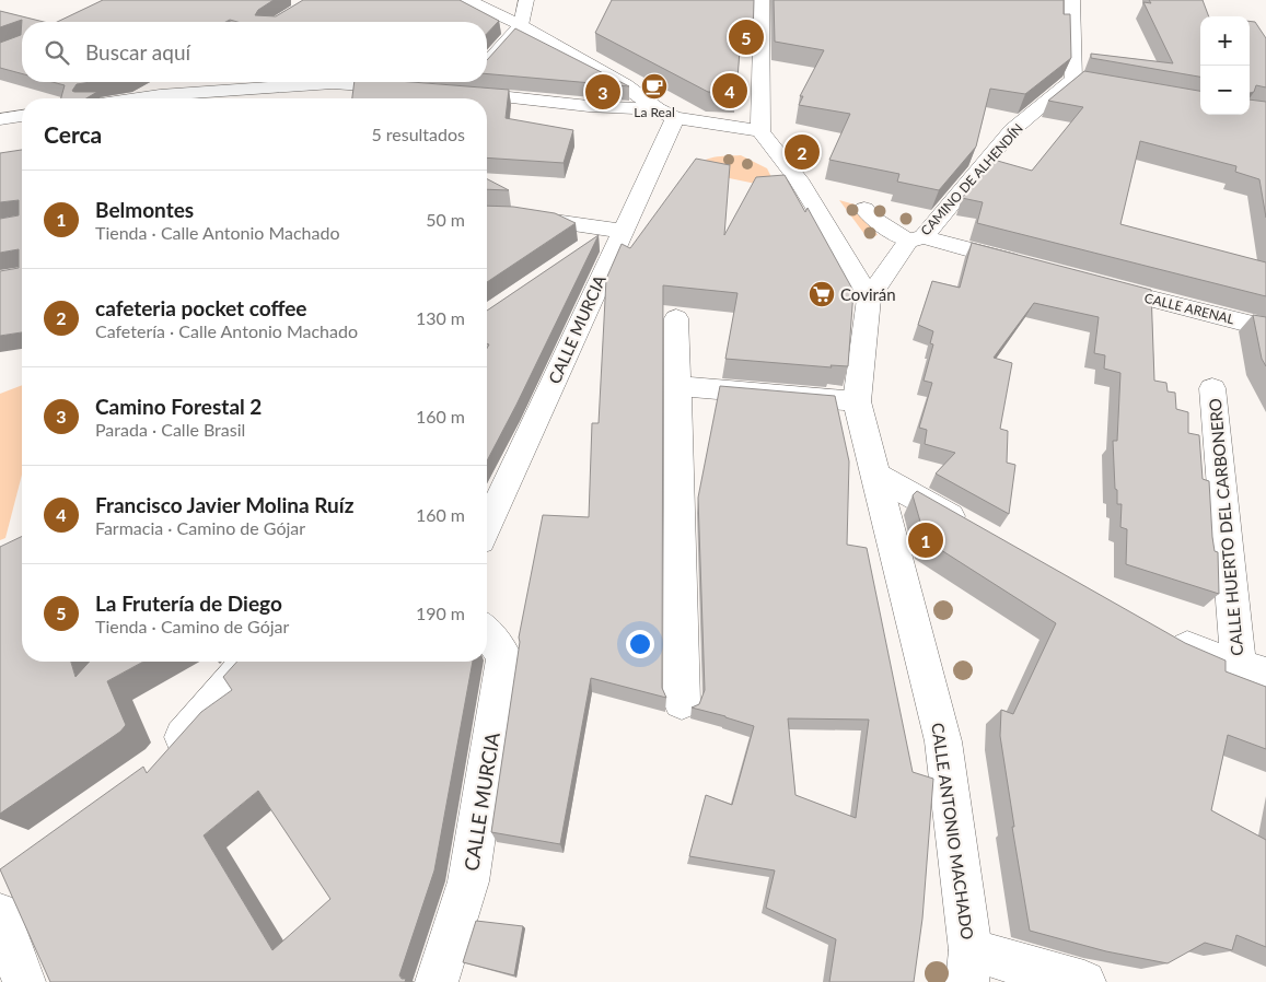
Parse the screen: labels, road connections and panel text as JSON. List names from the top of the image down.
{
  "streets": {
    "street": [
      "CAMINO DE ALHENDÍN",
      "CALLE ARENAL",
      "CALLE MURCIA",
      "CALLE HUERTO DEL CARBONERO",
      "CALLE ANTONIO MACHADO"
    ]
  },
  "crossings": [
    ["CAMINO DE ALHENDÍN", "CALLE ANTONIO MACHADO"]
  ],
  "places": {
    "cafe": ["La Real"],
    "supermarket": ["Covirán"]
  },
  "page": {
    "map_buttons": ["+", "−"],
    "pins": [
      "5",
      "4",
      "3",
      "2",
      "1"
    ],
    "search": "Buscar aquí",
    "heading": ["Cerca", "5 resultados"],
    "list": [
      {
        "mark": "1",
        "name": "Belmontes",
        "note": "Tienda · Calle Antonio Machado",
        "value": "50 m"
      },
      {
        "mark": "2",
        "name": "cafeteria pocket coffee",
        "note": "Cafetería · Calle Antonio Machado",
        "value": "130 m"
      },
      {
        "mark": "3",
        "name": "Camino Forestal 2",
        "note": "Parada · Calle Brasil",
        "value": "160 m"
      },
      {
        "mark": "4",
        "name": "Francisco Javier Molina Ruíz",
        "note": "Farmacia · Camino de Gójar",
        "value": "160 m"
      },
      {
        "mark": "5",
        "name": "La Frutería de Diego",
        "note": "Tienda · Camino de Gójar",
        "value": "190 m"
      }
    ]
  }
}
